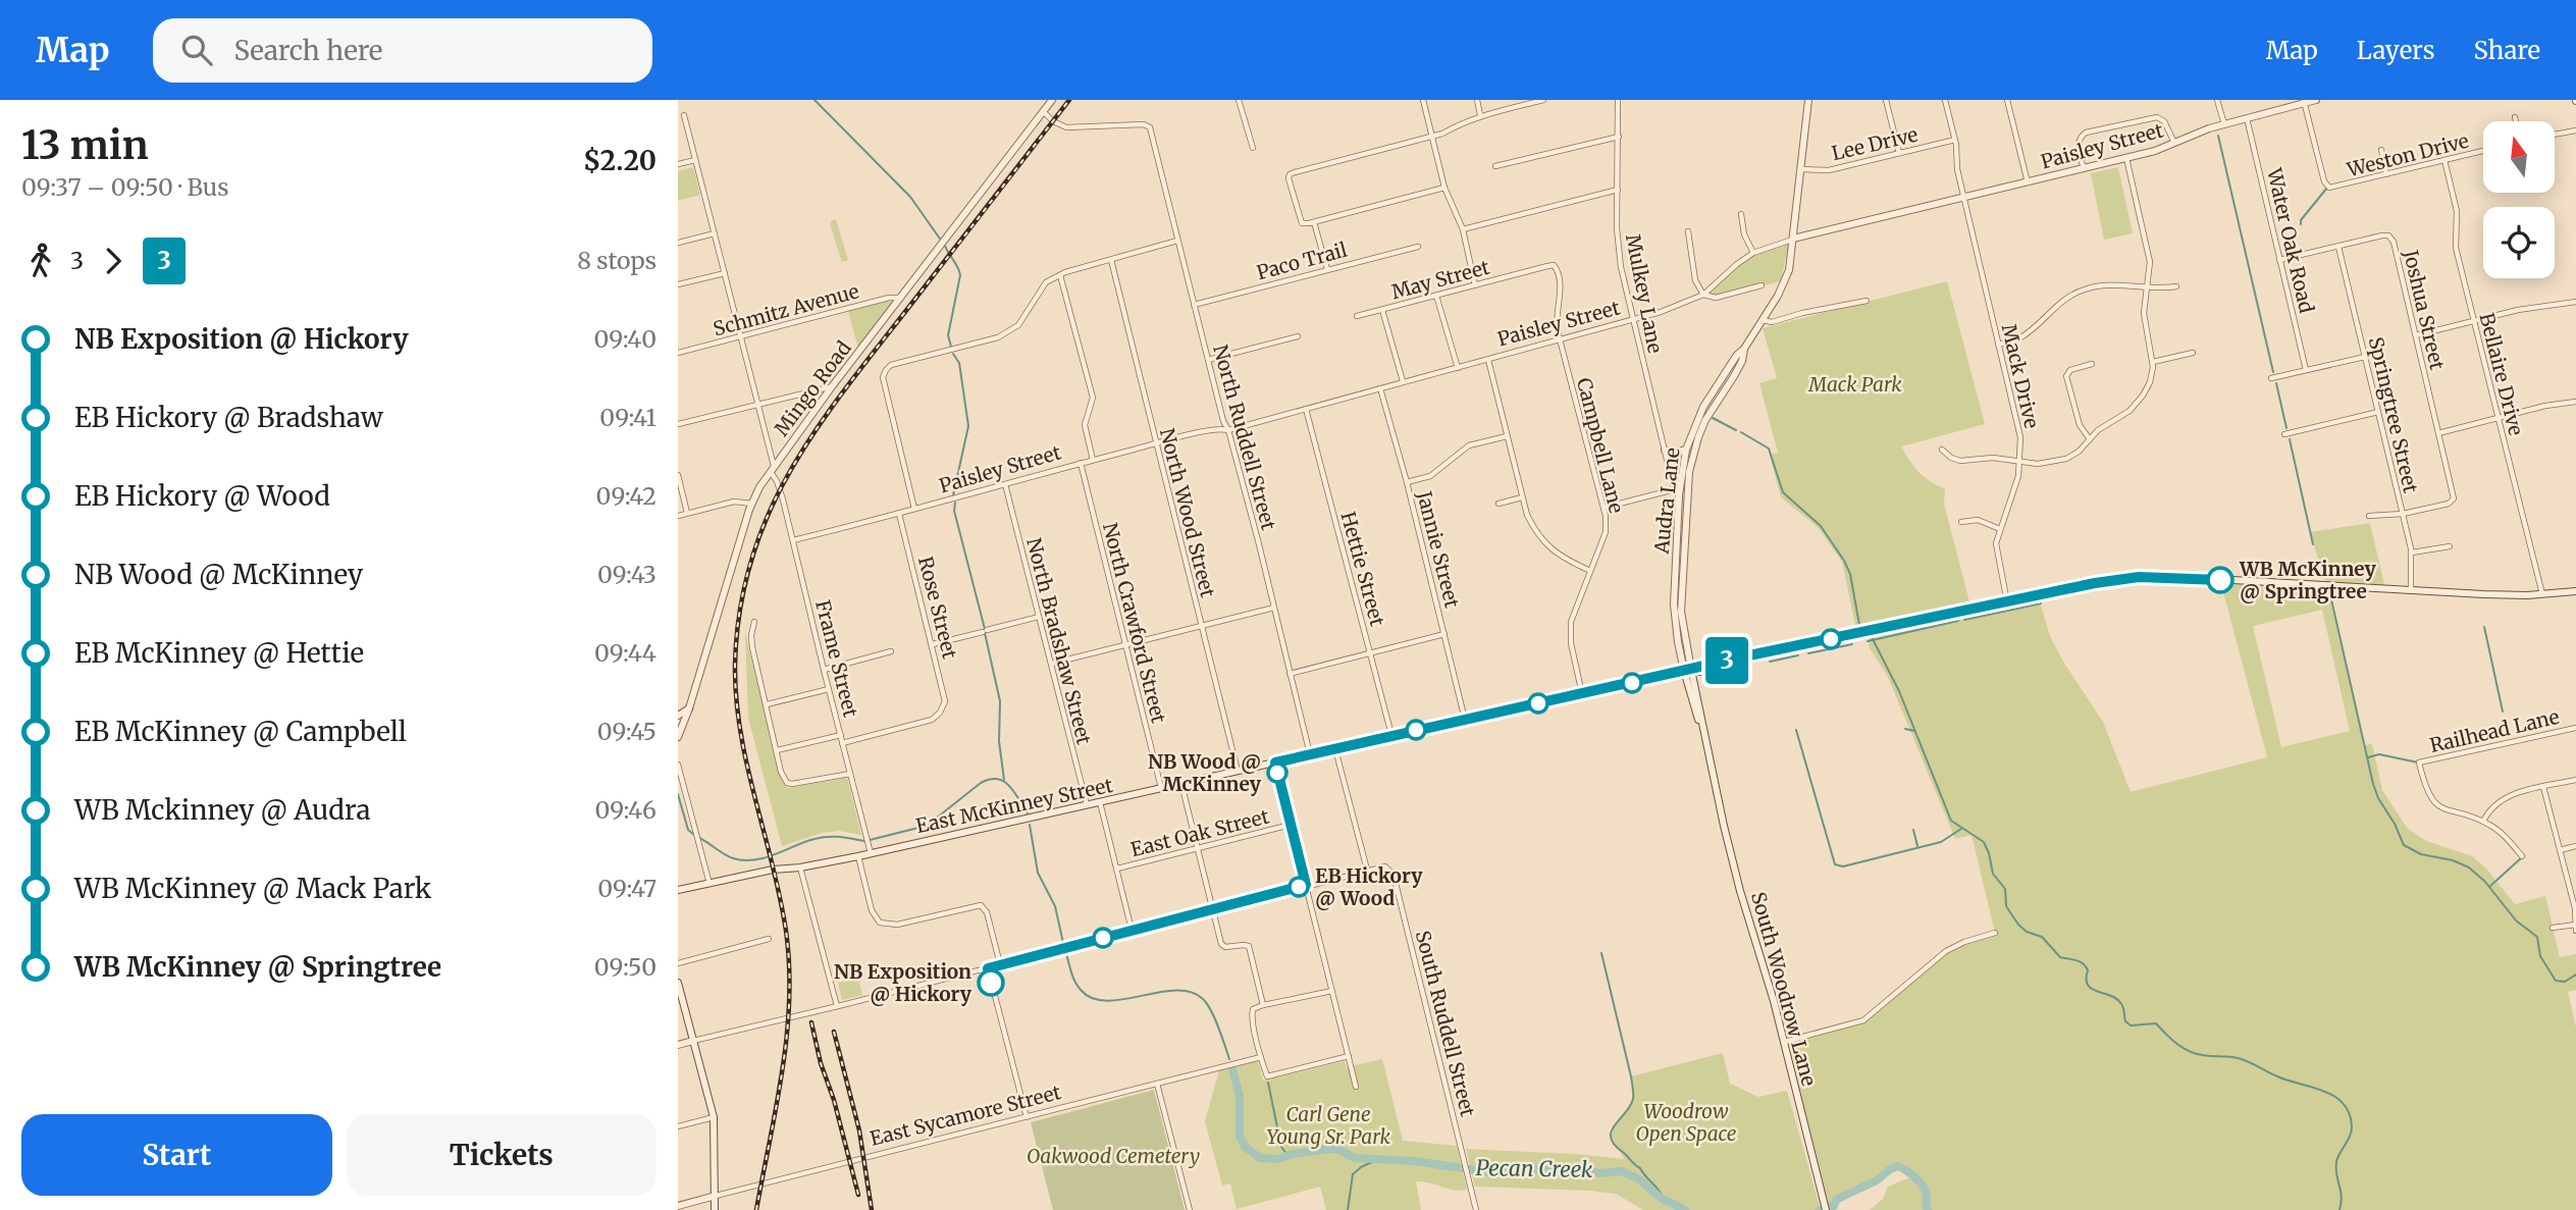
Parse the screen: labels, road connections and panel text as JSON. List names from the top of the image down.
{
  "streets": {
    "main road": [
      "Paisley Street",
      "Mingo Road",
      "Audra Lane",
      "East McKinney Street",
      "South Woodrow Lane",
      "East Sycamore Street"
    ],
    "street": [
      "Lee Drive",
      "Weston Drive",
      "Water Oak Road",
      "Paco Trail",
      "May Street",
      "Mulkey Lane",
      "Schmitz Avenue",
      "Joshua Street",
      "Bellaire Drive",
      "Mack Drive",
      "Springtree Street",
      "North Ruddell Street",
      "Campbell Lane",
      "North Wood Street",
      "Jannie Street",
      "Hettie Street",
      "Rose Street",
      "North Crawford Street",
      "North Bradshaw Street",
      "Frame Street",
      "Railhead Lane",
      "East Oak Street",
      "South Ruddell Street"
    ]
  },
  "crossings": [
    ["Lee Drive", "Mack Drive"],
    ["Lee Drive", "Audra Lane"],
    ["Paisley Street", "Weston Drive"],
    ["Paisley Street", "Water Oak Road"],
    ["Paisley Street", "Mulkey Lane"],
    ["Paisley Street", "Mack Drive"],
    ["Paisley Street", "North Ruddell Street"],
    ["Paisley Street", "Campbell Lane"],
    ["Paisley Street", "Audra Lane"],
    ["Paisley Street", "North Wood Street"],
    ["Paisley Street", "Jannie Street"],
    ["Paisley Street", "Hettie Street"],
    ["Paisley Street", "Rose Street"],
    ["Paisley Street", "North Crawford Street"],
    ["Paisley Street", "North Bradshaw Street"],
    ["Paisley Street", "Frame Street"],
    ["Weston Drive", "Bellaire Drive"],
    ["Water Oak Road", "Joshua Street"],
    ["Paco Trail", "North Ruddell Street"],
    ["May Street", "Campbell Lane"],
    ["Mulkey Lane", "Audra Lane"],
    ["Schmitz Avenue", "Mingo Road"],
    ["Schmitz Avenue", "Frame Street"],
    ["Joshua Street", "Springtree Street"],
    ["Bellaire Drive", "East McKinney Street"],
    ["Mack Drive", "East McKinney Street"],
    ["Mingo Road", "North Ruddell Street"],
    ["Mingo Road", "Frame Street"],
    ["Springtree Street", "East McKinney Street"],
    ["North Ruddell Street", "East McKinney Street"],
    ["Campbell Lane", "East McKinney Street"],
    ["Audra Lane", "East McKinney Street"],
    ["Audra Lane", "South Woodrow Lane"],
    ["North Wood Street", "East McKinney Street"],
    ["Jannie Street", "East McKinney Street"],
    ["Hettie Street", "East McKinney Street"],
    ["Rose Street", "Frame Street"],
    ["North Crawford Street", "East McKinney Street"],
    ["North Bradshaw Street", "East McKinney Street"],
    ["Frame Street", "East McKinney Street"]
  ],
  "water": ["Pecan Creek"],
  "parks": [
    "Mack Park",
    "Woodrow Open Space",
    "Carl Gene Young Sr. Park",
    "Oakwood Cemetery"
  ],
  "places": [
    "WB McKinney @ Springtree",
    "NB Wood @ McKinney",
    "EB Hickory @ Wood",
    "NB Exposition @ Hickory"
  ],
  "lines": ["bus line 3"],
  "north": "top",
  "page": {
    "header": "Map",
    "search": "Search here",
    "nav": ["Map", "Layers", "Share"],
    "heading": ["13 min", "09:37 – 09:50 · Bus", "$2.20"],
    "on_map": "3",
    "legs": ["3", "3", "8 stops"],
    "list": [
      {
        "name": "NB Exposition @ Hickory",
        "value": "09:40"
      },
      {
        "name": "EB Hickory @ Bradshaw",
        "value": "09:41"
      },
      {
        "name": "EB Hickory @ Wood",
        "value": "09:42"
      },
      {
        "name": "NB Wood @ McKinney",
        "value": "09:43"
      },
      {
        "name": "EB McKinney @ Hettie",
        "value": "09:44"
      },
      {
        "name": "EB McKinney @ Campbell",
        "value": "09:45"
      },
      {
        "name": "WB Mckinney @ Audra",
        "value": "09:46"
      },
      {
        "name": "WB McKinney @ Mack Park",
        "value": "09:47"
      },
      {
        "name": "WB McKinney @ Springtree",
        "value": "09:50"
      }
    ],
    "buttons": ["Start", "Tickets"]
  }
}
